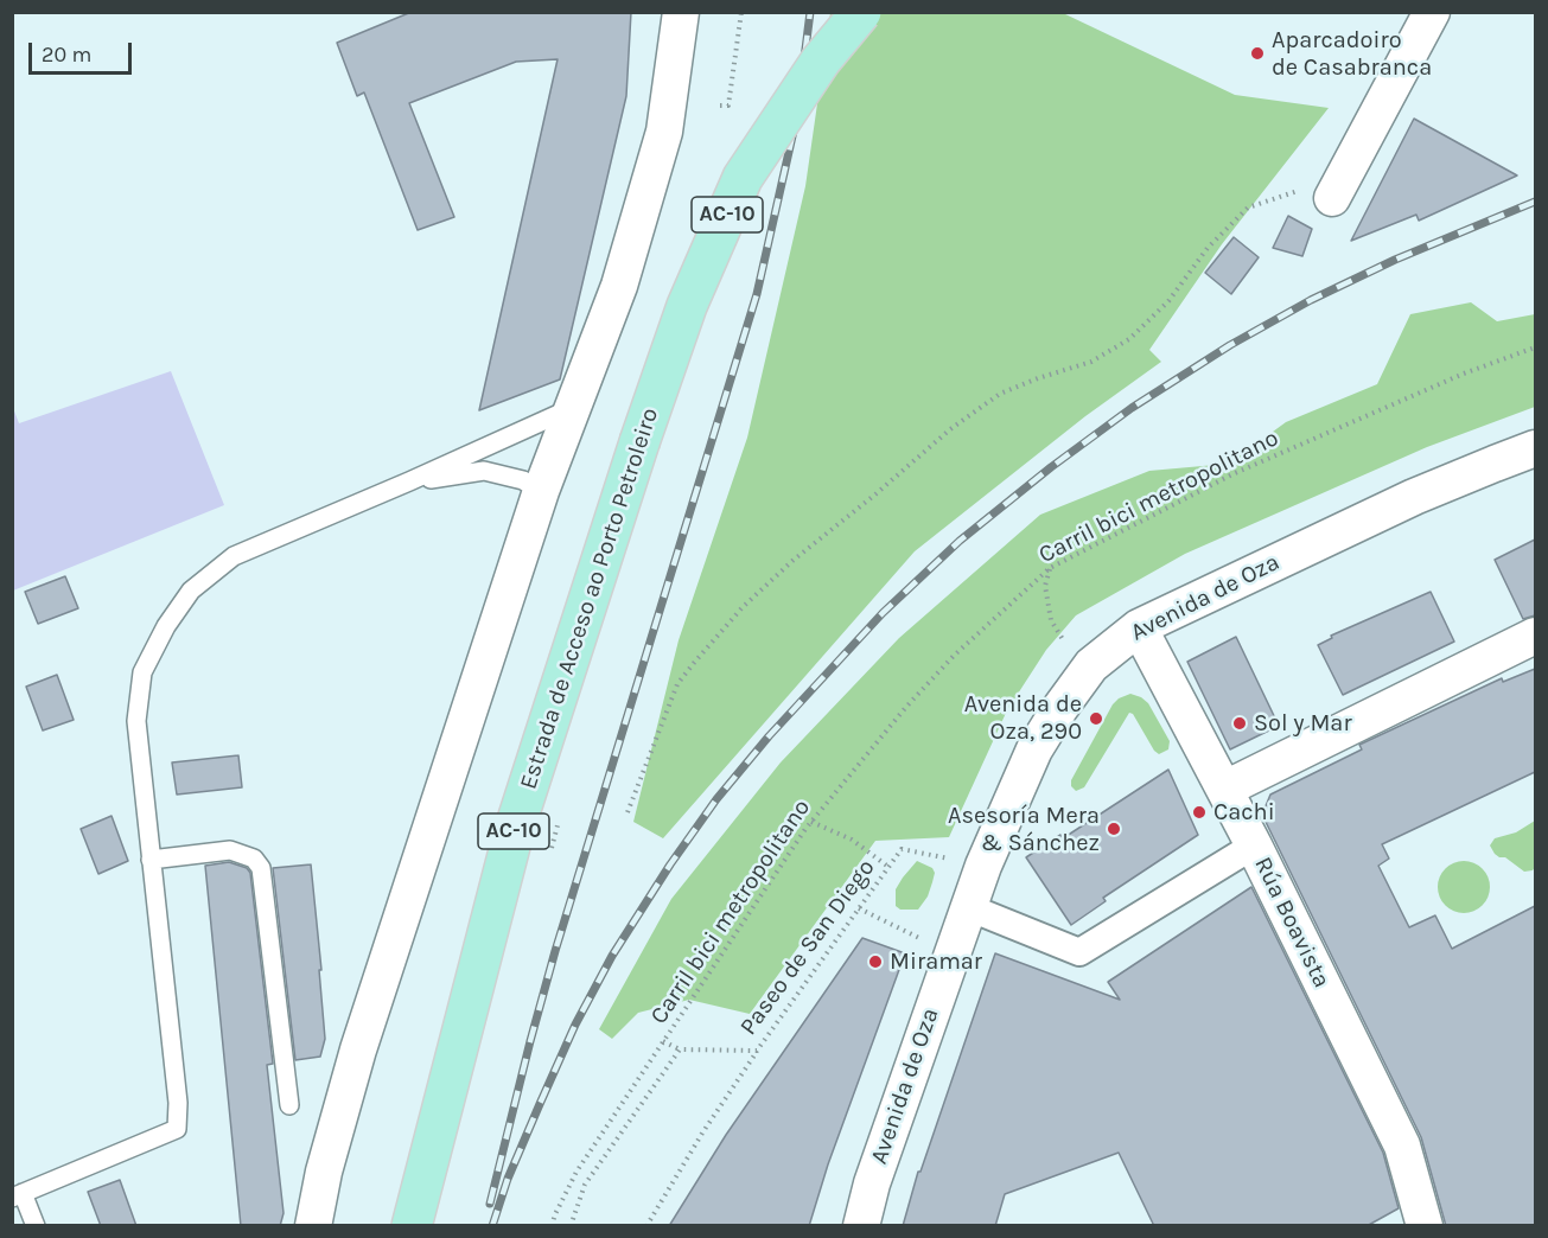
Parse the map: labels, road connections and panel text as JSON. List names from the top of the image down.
{
  "streets": {
    "main road": ["AC-10", "Estrada de Acceso ao Porto Petroleiro"],
    "street": ["Avenida de Oza", "Rúa Boavista"],
    "path": ["Carril bici metropolitano", "Paseo de San Diego"]
  },
  "crossings": [
    ["Avenida de Oza", "Rúa Boavista"]
  ],
  "places": [
    "Aparcadoiro de Casabranca",
    "Avenida de Oza, 290",
    "Sol y Mar",
    "Cachi",
    "Asesoría Mera & Sánchez",
    "Miramar"
  ],
  "scale_bar": "20 m"
}
